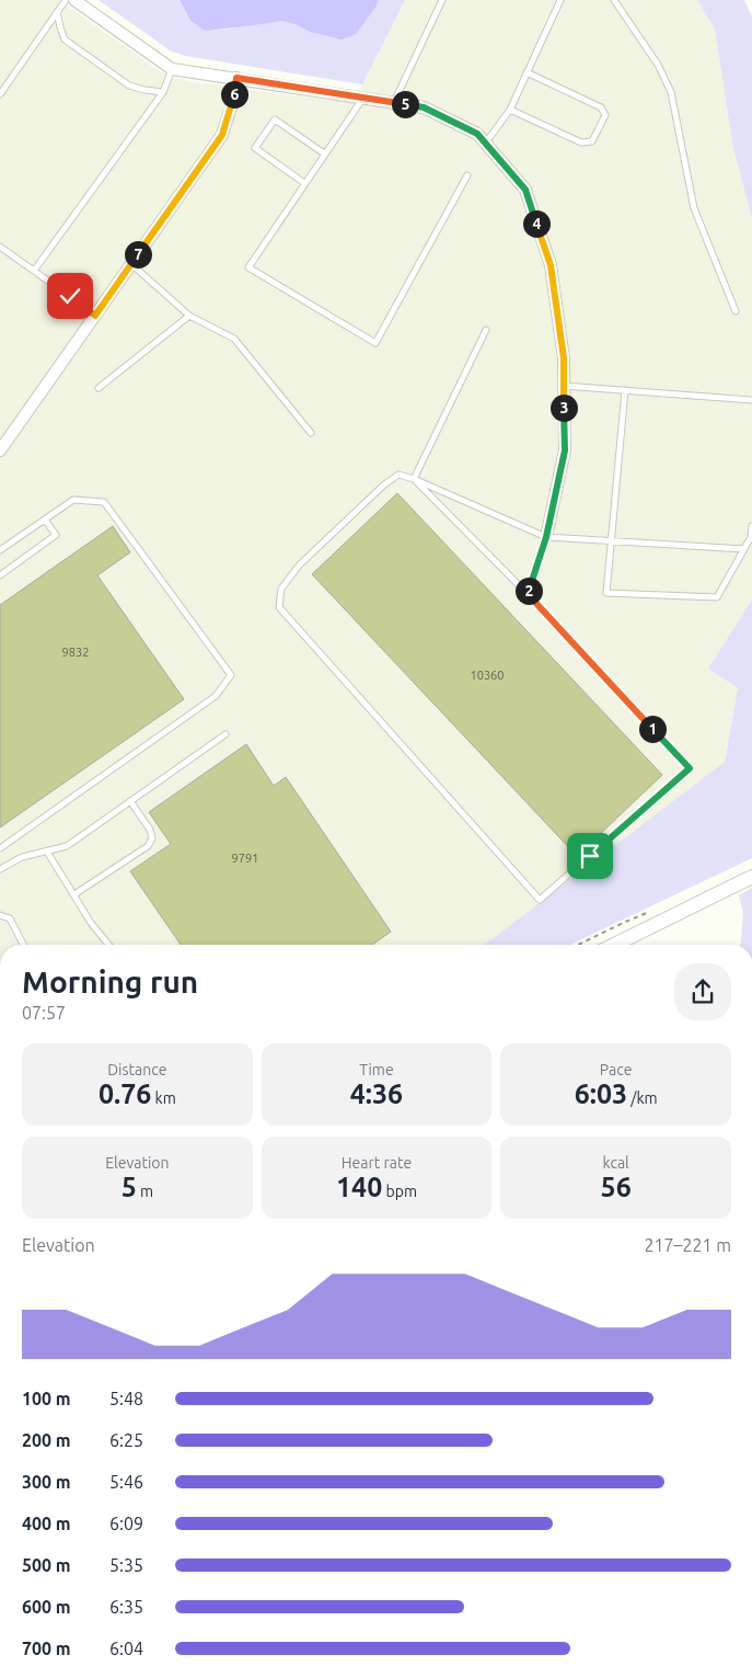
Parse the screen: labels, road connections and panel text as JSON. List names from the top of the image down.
{
  "house_numbers": ["9832", "10360", "9791"],
  "page": {
    "pins": [
      "6",
      "5",
      "4",
      "7",
      "3",
      "2",
      "1"
    ],
    "heading": ["Morning run", "07:57"],
    "stats": [
      ["Distance", "0.76 km"],
      ["Time", "4:36"],
      ["Pace", "6:03 /km"],
      ["Elevation", "5 m"],
      ["Heart rate", "140 bpm"],
      ["kcal", "56"]
    ],
    "chart": ["Elevation", "217–221 m"],
    "list": [
      {
        "name": "100 m",
        "note": "5:48"
      },
      {
        "name": "200 m",
        "note": "6:25"
      },
      {
        "name": "300 m",
        "note": "5:46"
      },
      {
        "name": "400 m",
        "note": "6:09"
      },
      {
        "name": "500 m",
        "note": "5:35"
      },
      {
        "name": "600 m",
        "note": "6:35"
      },
      {
        "name": "700 m",
        "note": "6:04"
      }
    ]
  }
}
